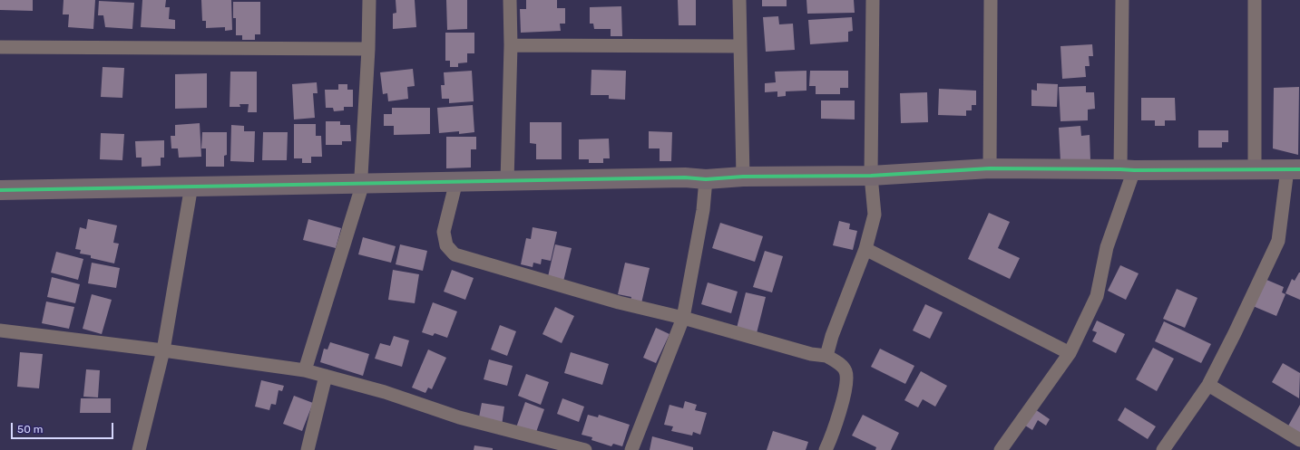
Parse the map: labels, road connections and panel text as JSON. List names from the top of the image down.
{
  "scale_bar": "50 m"
}
